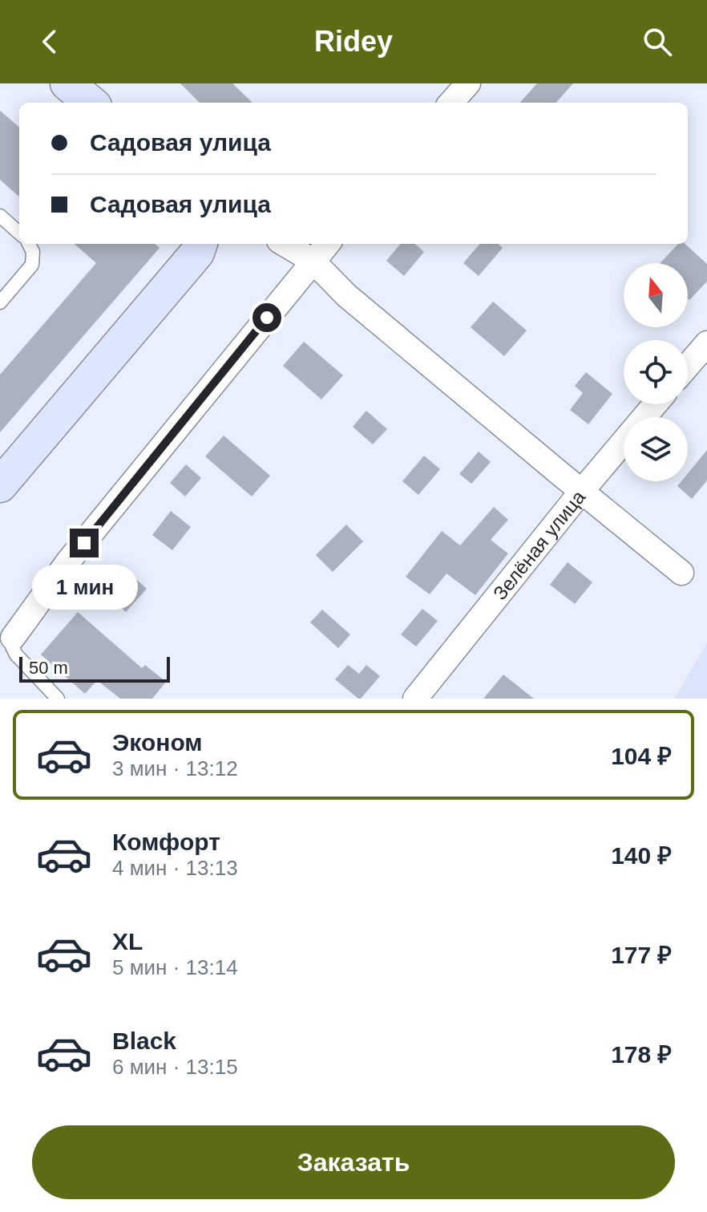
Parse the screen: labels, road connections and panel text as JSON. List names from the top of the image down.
{
  "streets": {
    "street": ["Зелёная улица"]
  },
  "scale_bar": "50 m",
  "north": "top",
  "page": {
    "header": "Ridey",
    "banner": ["Садовая улица", "Садовая улица"],
    "bubble": "1 мин",
    "scale": "50 m",
    "list": [
      {
        "name": "Эконом",
        "note": "3 мин · 13:12",
        "value": "104 ₽"
      },
      {
        "name": "Комфорт",
        "note": "4 мин · 13:13",
        "value": "140 ₽"
      },
      {
        "name": "XL",
        "note": "5 мин · 13:14",
        "value": "177 ₽"
      },
      {
        "name": "Black",
        "note": "6 мин · 13:15",
        "value": "178 ₽"
      }
    ],
    "buttons": "Заказать"
  }
}
